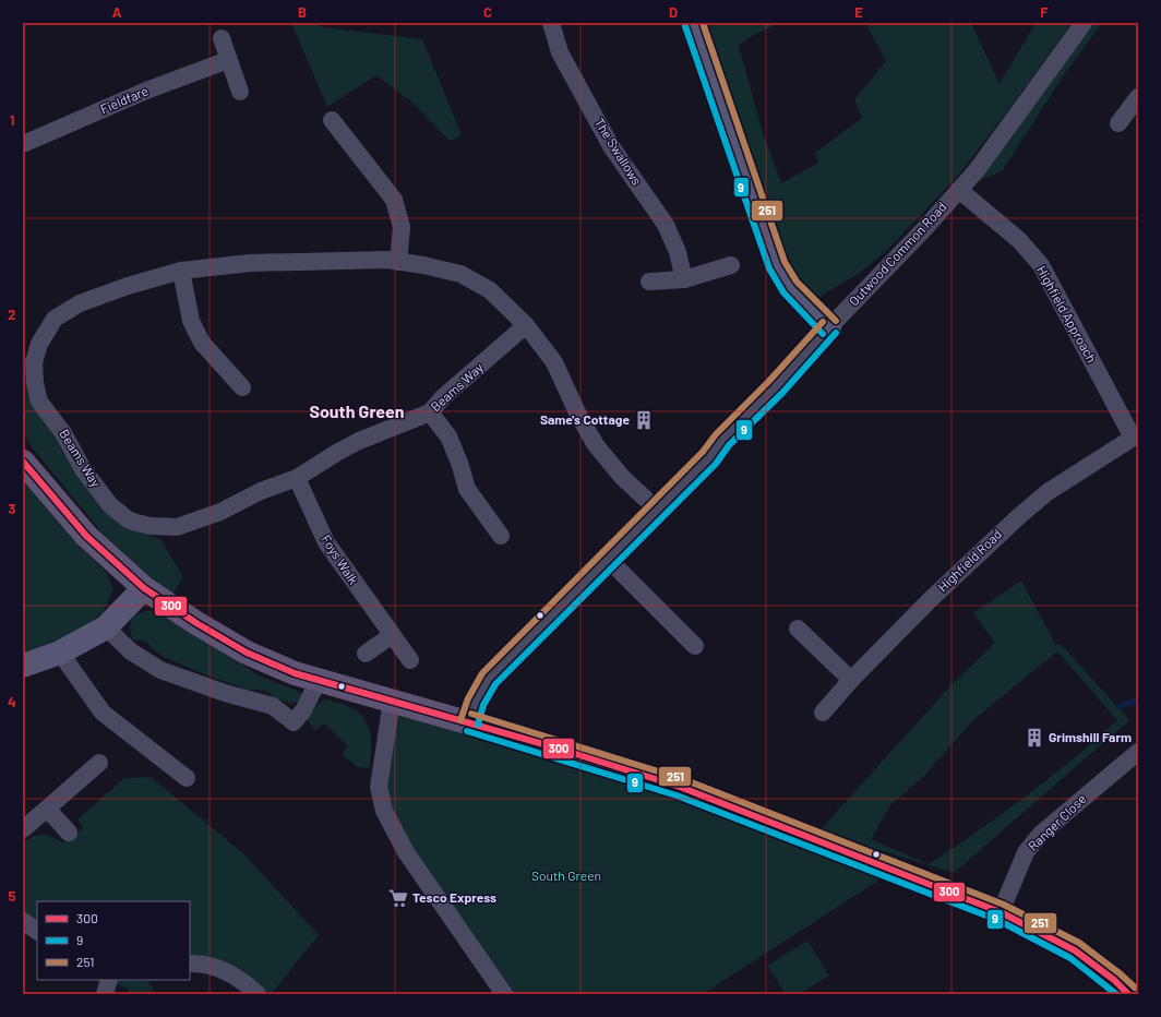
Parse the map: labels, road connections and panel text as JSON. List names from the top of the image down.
{
  "streets": {
    "street": [
      "Fieldfare",
      "The Swallows",
      "Outwood Common Road",
      "Highfield Approach",
      "Beams Way",
      "Foys Walk",
      "Highfield Road",
      "Ranger Close"
    ]
  },
  "crossings": [
    ["Outwood Common Road", "Highfield Approach"],
    ["Outwood Common Road", "Beams Way"],
    ["Highfield Approach", "Highfield Road"],
    ["Beams Way", "Foys Walk"]
  ],
  "districts": ["South Green"],
  "parks": ["South Green"],
  "places": {
    "building": ["Same's Cottage", "Grimshill Farm"],
    "supermarket": ["Tesco Express"]
  },
  "lines": ["transit line 251", "transit line 9", "transit line 300"],
  "legend": ["300", "9", "251"],
  "grid": {
    "columns": [
      "A",
      "B",
      "C",
      "D",
      "E",
      "F"
    ],
    "rows": [
      "1",
      "2",
      "3",
      "4",
      "5"
    ]
  }
}
